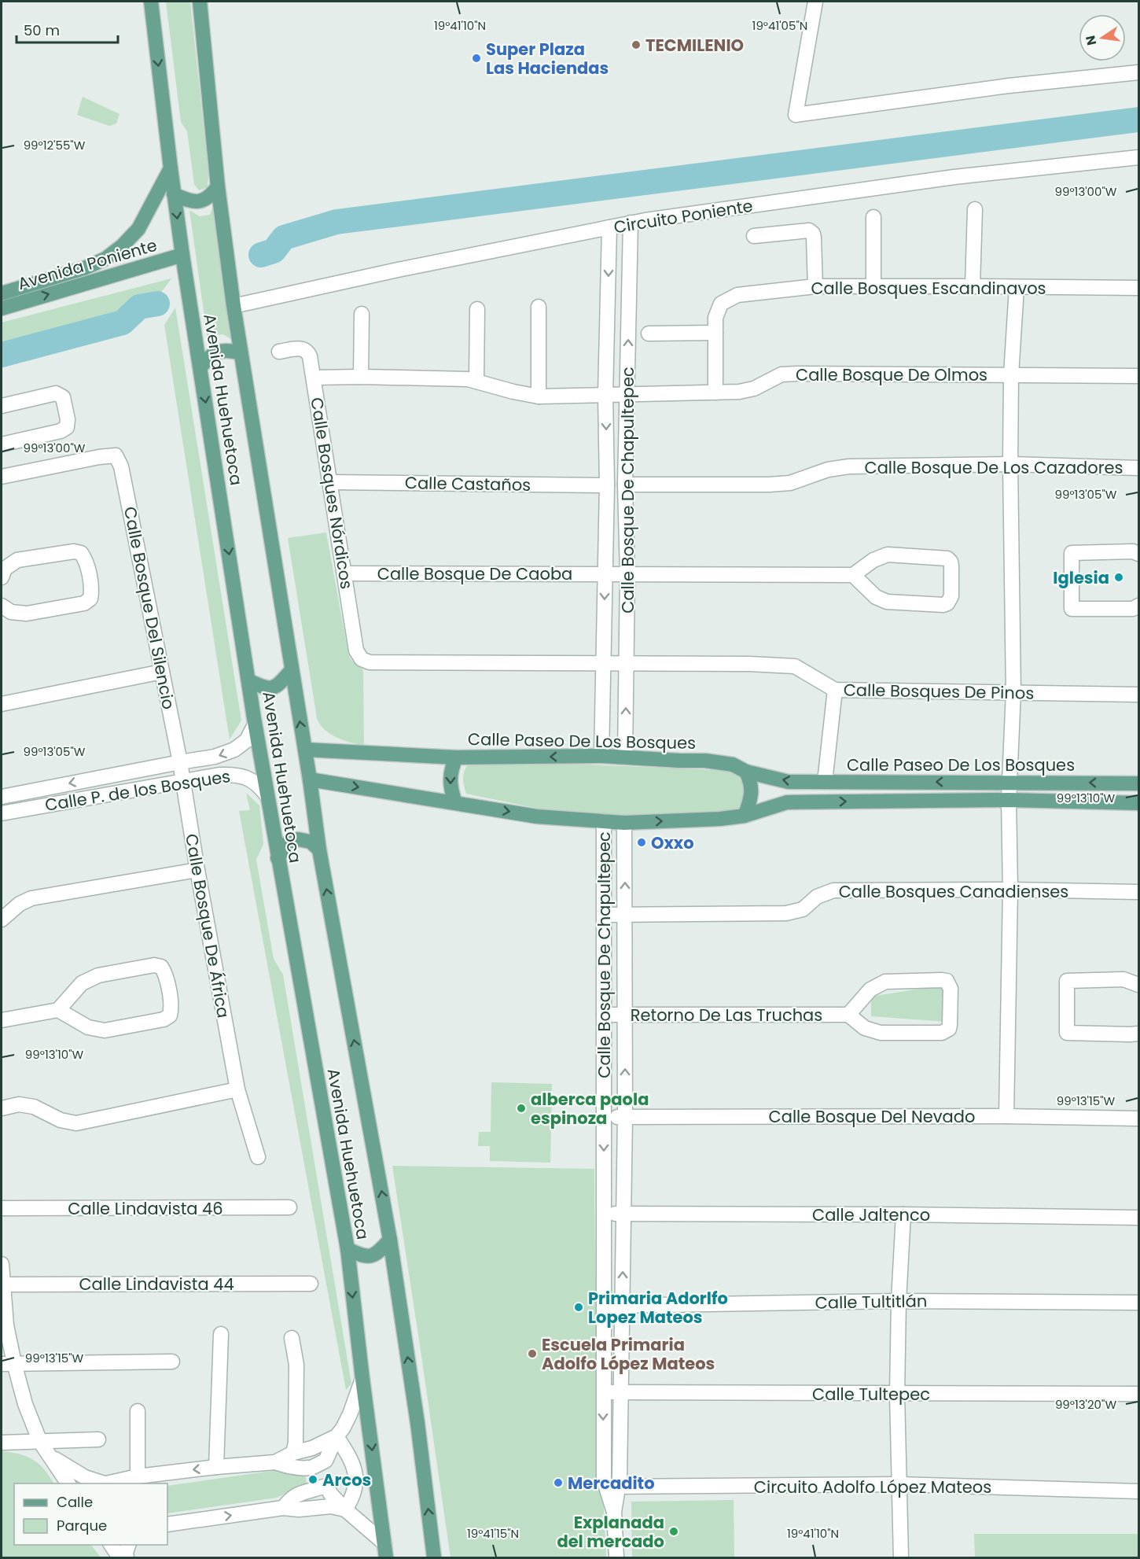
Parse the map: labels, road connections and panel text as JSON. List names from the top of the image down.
{
  "streets": {
    "main road": ["Avenida Poniente", "Avenida Huehuetoca", "Calle Paseo De Los Bosques"],
    "street": [
      "Circuito Poniente",
      "Calle Bosques Escandinavos",
      "Calle Bosque De Olmos",
      "Calle Bosque De Los Cazadores",
      "Calle Castaños",
      "Calle Bosque De Chapultepec",
      "Calle Bosques Nórdicos",
      "Calle Bosque De Caoba",
      "Calle Bosque Del Silencio",
      "Calle Bosques De Pinos",
      "Calle P. de los Bosques",
      "Calle Bosques Canadienses",
      "Calle Bosque De África",
      "Retorno De Las Truchas",
      "Calle Bosque Del Nevado",
      "Calle Lindavista 46",
      "Calle Jaltenco",
      "Calle Lindavista 44",
      "Calle Tultitlán",
      "Calle Tultepec",
      "Circuito Adolfo López Mateos"
    ]
  },
  "crossings": [
    ["Circuito Poniente", "Avenida Huehuetoca"],
    ["Circuito Poniente", "Calle Bosque De Chapultepec"],
    ["Avenida Poniente", "Avenida Huehuetoca"],
    ["Calle Bosque De Olmos", "Calle Bosque De Chapultepec"],
    ["Calle Bosque De Olmos", "Calle Bosques Nórdicos"],
    ["Avenida Huehuetoca", "Calle Paseo De Los Bosques"],
    ["Avenida Huehuetoca", "Calle P. de los Bosques"],
    ["Calle Bosque De Los Cazadores", "Calle Bosque De Chapultepec"],
    ["Calle Castaños", "Calle Bosque De Chapultepec"],
    ["Calle Castaños", "Calle Bosques Nórdicos"],
    ["Calle Bosque De Chapultepec", "Calle Bosques Nórdicos"],
    ["Calle Bosque De Chapultepec", "Calle Bosque De Caoba"],
    ["Calle Bosque De Chapultepec", "Calle Bosques De Pinos"],
    ["Calle Bosque De Chapultepec", "Calle Paseo De Los Bosques"],
    ["Calle Bosque De Chapultepec", "Calle Bosques Canadienses"],
    ["Calle Bosque De Chapultepec", "Retorno De Las Truchas"],
    ["Calle Bosque De Chapultepec", "Calle Bosque Del Nevado"],
    ["Calle Bosque De Chapultepec", "Calle Jaltenco"],
    ["Calle Bosque De Chapultepec", "Calle Tultitlán"],
    ["Calle Bosque De Chapultepec", "Calle Tultepec"],
    ["Calle Bosque De Chapultepec", "Circuito Adolfo López Mateos"],
    ["Calle Bosques Nórdicos", "Calle Bosque De Caoba"],
    ["Calle Bosques Nórdicos", "Calle Bosques De Pinos"],
    ["Calle Bosque Del Silencio", "Calle P. de los Bosques"],
    ["Calle Bosque Del Silencio", "Calle Bosque De África"],
    ["Calle P. de los Bosques", "Calle Bosque De África"]
  ],
  "one_way": ["Avenida Poniente"],
  "places": [
    "TECMILENIO",
    "Super Plaza Las Haciendas",
    "Iglesia",
    "Oxxo",
    "alberca paola espinoza",
    "Primaria Adorlfo Lopez Mateos",
    "Escuela Primaria Adolfo López Mateos",
    "Arcos",
    "Mercadito",
    "Explanada del mercado"
  ],
  "legend": ["Calle", "Parque"],
  "scale_bar": "50 m",
  "north": "left",
  "coordinates": [
    "19°41'10\"N",
    "19°41'05\"N",
    "99°12'55\"W",
    "99°13'00\"W",
    "99°13'05\"W",
    "99°13'10\"W",
    "99°13'15\"W",
    "99°13'20\"W",
    "19°41'15\"N"
  ]
}
